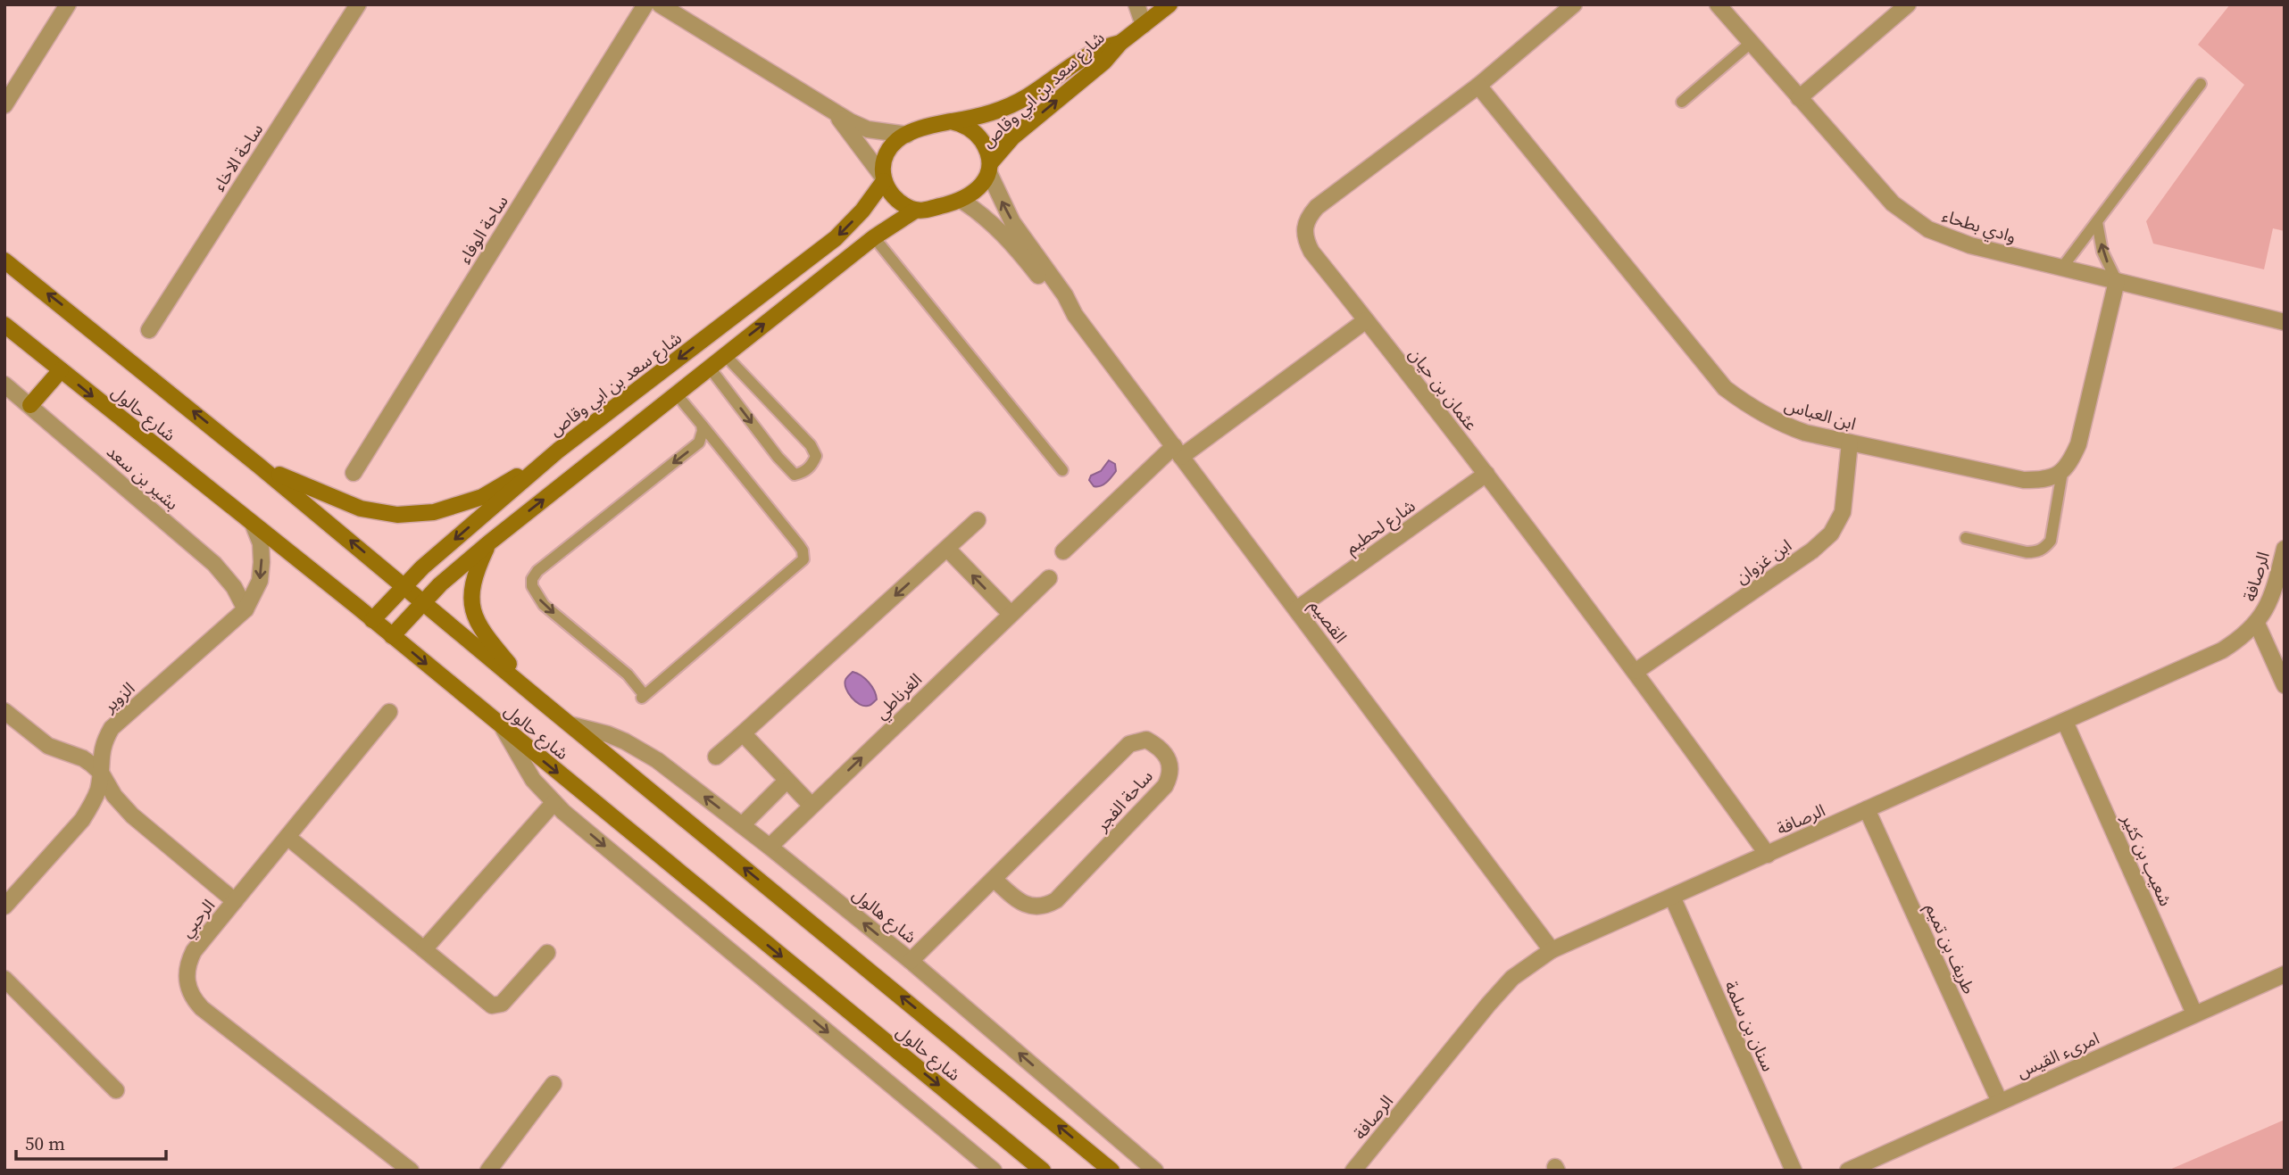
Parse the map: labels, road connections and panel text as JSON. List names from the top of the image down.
{
  "streets": {
    "main road": ["شارع سعد بن ابي وقاص", "شارع حالول"],
    "street": [
      "ساحة الاخاء",
      "وادي بطحاء",
      "ساحة الوفاء",
      "عثمان بن حيان",
      "ابن العباس",
      "بشير بن سعد",
      "شارع لحطيم",
      "ابن غزوان",
      "الرصافة",
      "القصيم",
      "الغرناطي",
      "الزوير",
      "ساحة الفجر",
      "شعيب بن كثير",
      "شارع هالول",
      "الرحبي",
      "طريف بن تميم",
      "سنان بن سلمة",
      "امرىء القيس"
    ]
  },
  "crossings": [
    ["شارع سعد بن ابي وقاص", "شارع حالول"],
    ["شارع سعد بن ابي وقاص", "القصيم"],
    ["عثمان بن حيان", "ابن العباس"],
    ["عثمان بن حيان", "شارع لحطيم"],
    ["عثمان بن حيان", "ابن غزوان"],
    ["عثمان بن حيان", "الرصافة"],
    ["شارع حالول", "الزوير"],
    ["شارع حالول", "شارع هالول"],
    ["ابن العباس", "ابن غزوان"],
    ["بشير بن سعد", "الزوير"],
    ["شارع لحطيم", "القصيم"],
    ["الرصافة", "القصيم"],
    ["الرصافة", "شعيب بن كثير"],
    ["الرصافة", "طريف بن تميم"],
    ["الرصافة", "سنان بن سلمة"],
    ["الغرناطي", "شارع هالول"],
    ["ساحة الفجر", "شارع هالول"],
    ["شعيب بن كثير", "امرىء القيس"],
    ["طريف بن تميم", "امرىء القيس"]
  ],
  "scale_bar": "50 m"
}
